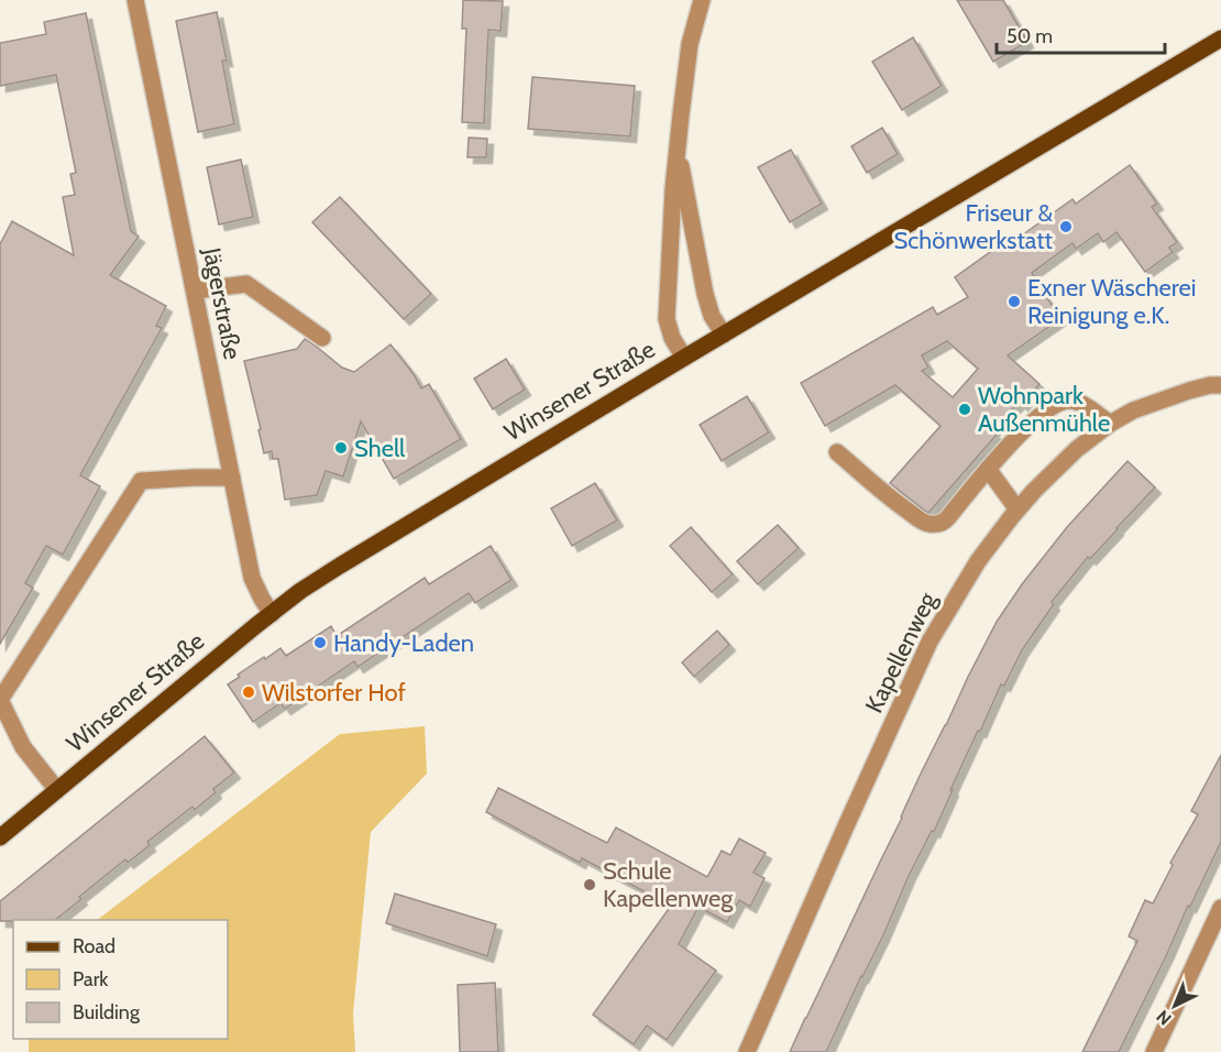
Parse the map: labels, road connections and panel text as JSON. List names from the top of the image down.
{
  "streets": {
    "main road": ["Winsener Straße"],
    "street": ["Jägerstraße", "Kapellenweg"]
  },
  "crossings": [
    ["Jägerstraße", "Winsener Straße"]
  ],
  "places": [
    "Friseur & Schönwerkstatt",
    "Exner Wäscherei Reinigung e.K.",
    "Wohnpark Außenmühle",
    "Shell",
    "Handy-Laden",
    "Wilstorfer Hof",
    "Schule Kapellenweg"
  ],
  "legend": ["Road", "Park", "Building"],
  "scale_bar": "50 m",
  "north": "bottom left"
}
